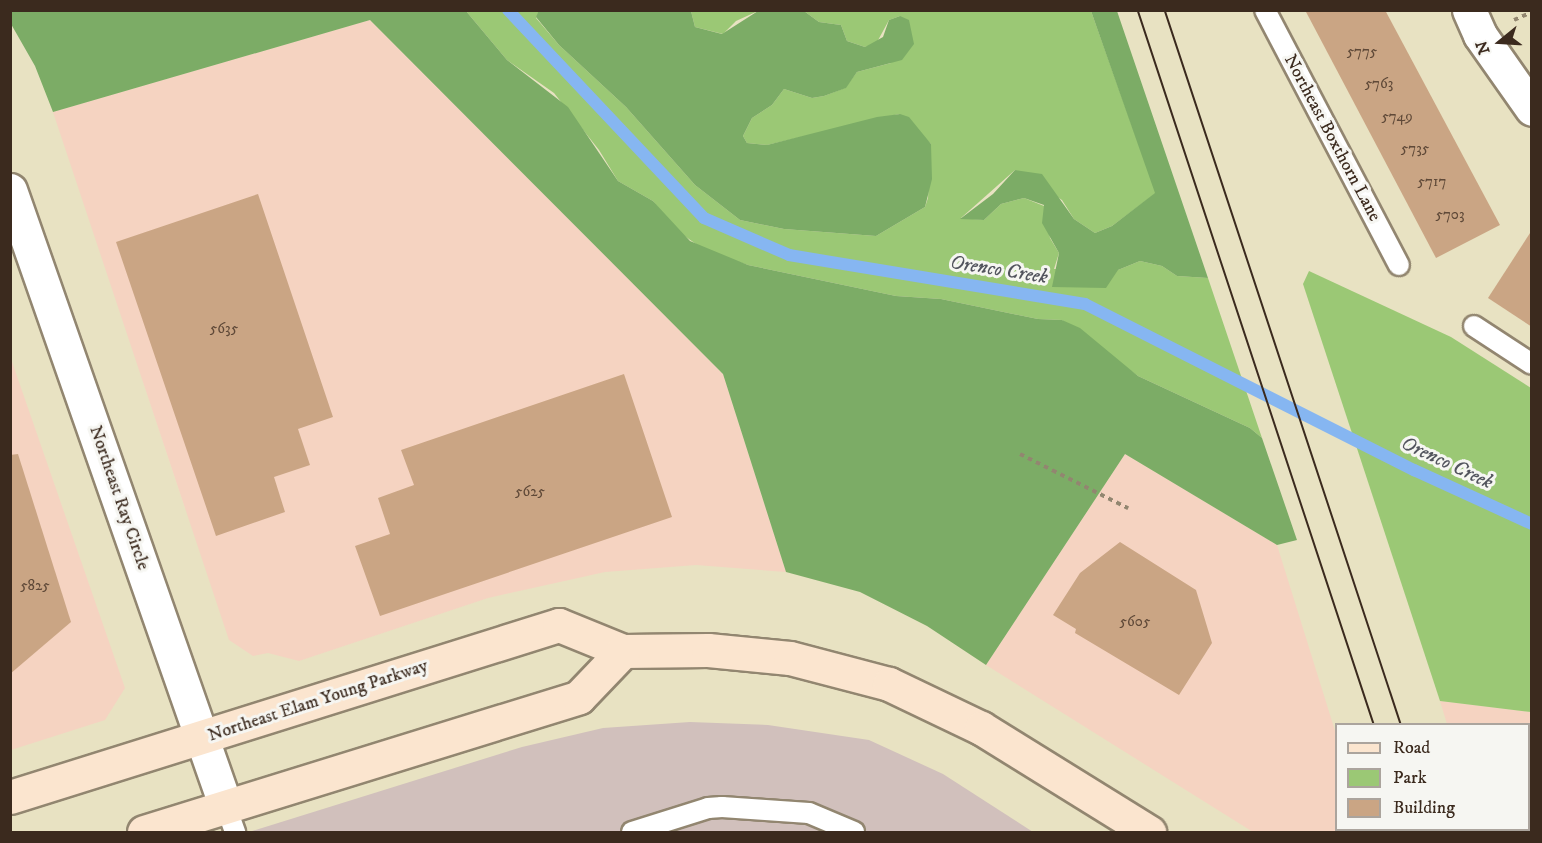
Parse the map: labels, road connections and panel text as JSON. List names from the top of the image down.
{
  "streets": {
    "street": ["Northeast Ray Circle", "Northeast Elam Young Parkway"],
    "lane": ["Northeast Boxthorn Lane"]
  },
  "crossings": [
    ["Northeast Ray Circle", "Northeast Elam Young Parkway"]
  ],
  "water": ["Orenco Creek"],
  "house_numbers": [
    "5775",
    "5763",
    "5749",
    "5735",
    "5717",
    "5703",
    "5635",
    "5625",
    "5825",
    "5605"
  ],
  "legend": ["Road", "Park", "Building"],
  "north": "left"
}
